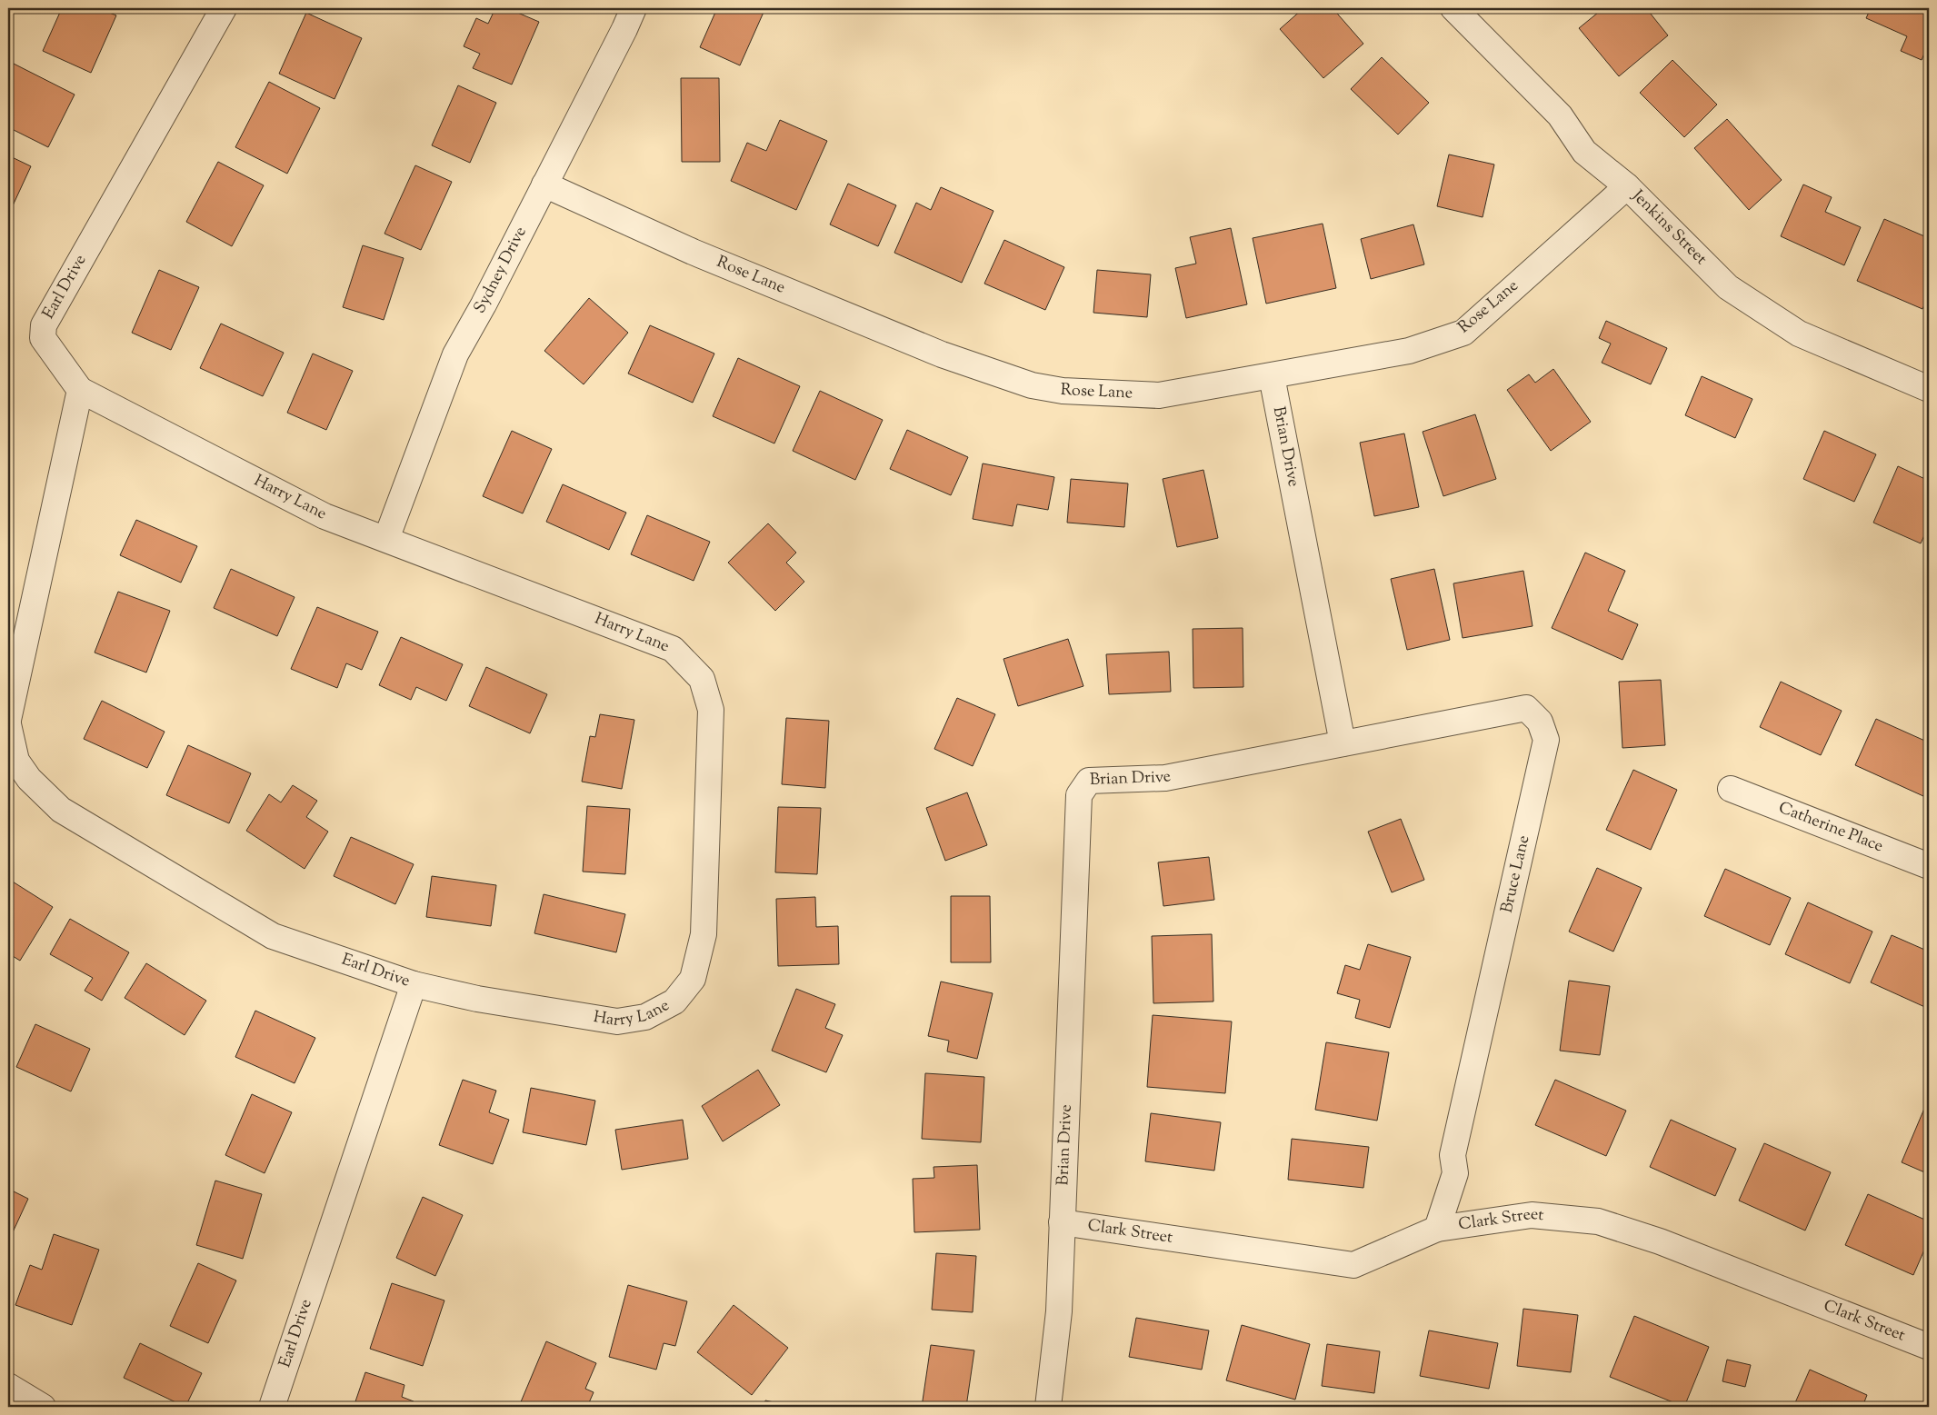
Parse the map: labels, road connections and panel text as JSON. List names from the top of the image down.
{
  "streets": {
    "street": [
      "Jenkins Street",
      "Sydney Drive",
      "Rose Lane",
      "Earl Drive",
      "Brian Drive",
      "Harry Lane",
      "Catherine Place",
      "Bruce Lane",
      "Clark Street"
    ]
  },
  "crossings": [
    ["Jenkins Street", "Rose Lane"],
    ["Sydney Drive", "Rose Lane"],
    ["Sydney Drive", "Harry Lane"],
    ["Rose Lane", "Brian Drive"],
    ["Earl Drive", "Harry Lane"],
    ["Brian Drive", "Bruce Lane"],
    ["Brian Drive", "Clark Street"],
    ["Bruce Lane", "Clark Street"]
  ]
}
